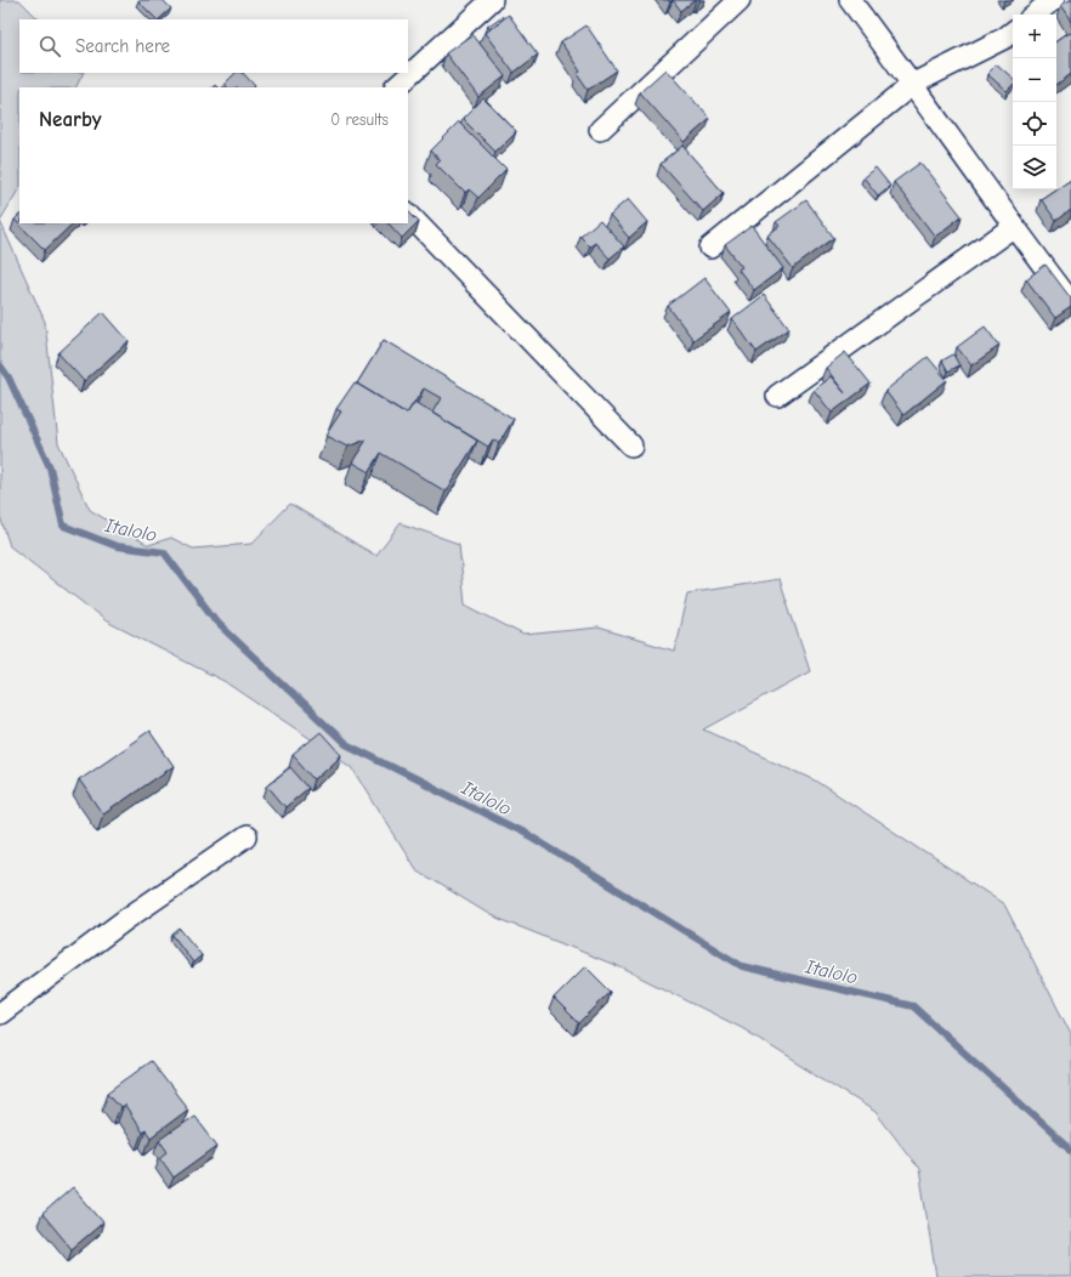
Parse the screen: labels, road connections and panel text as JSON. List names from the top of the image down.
{
  "water": ["Italolo"],
  "page": {
    "map_buttons": ["+", "−"],
    "search": "Search here",
    "heading": ["Nearby", "0 results"]
  }
}
